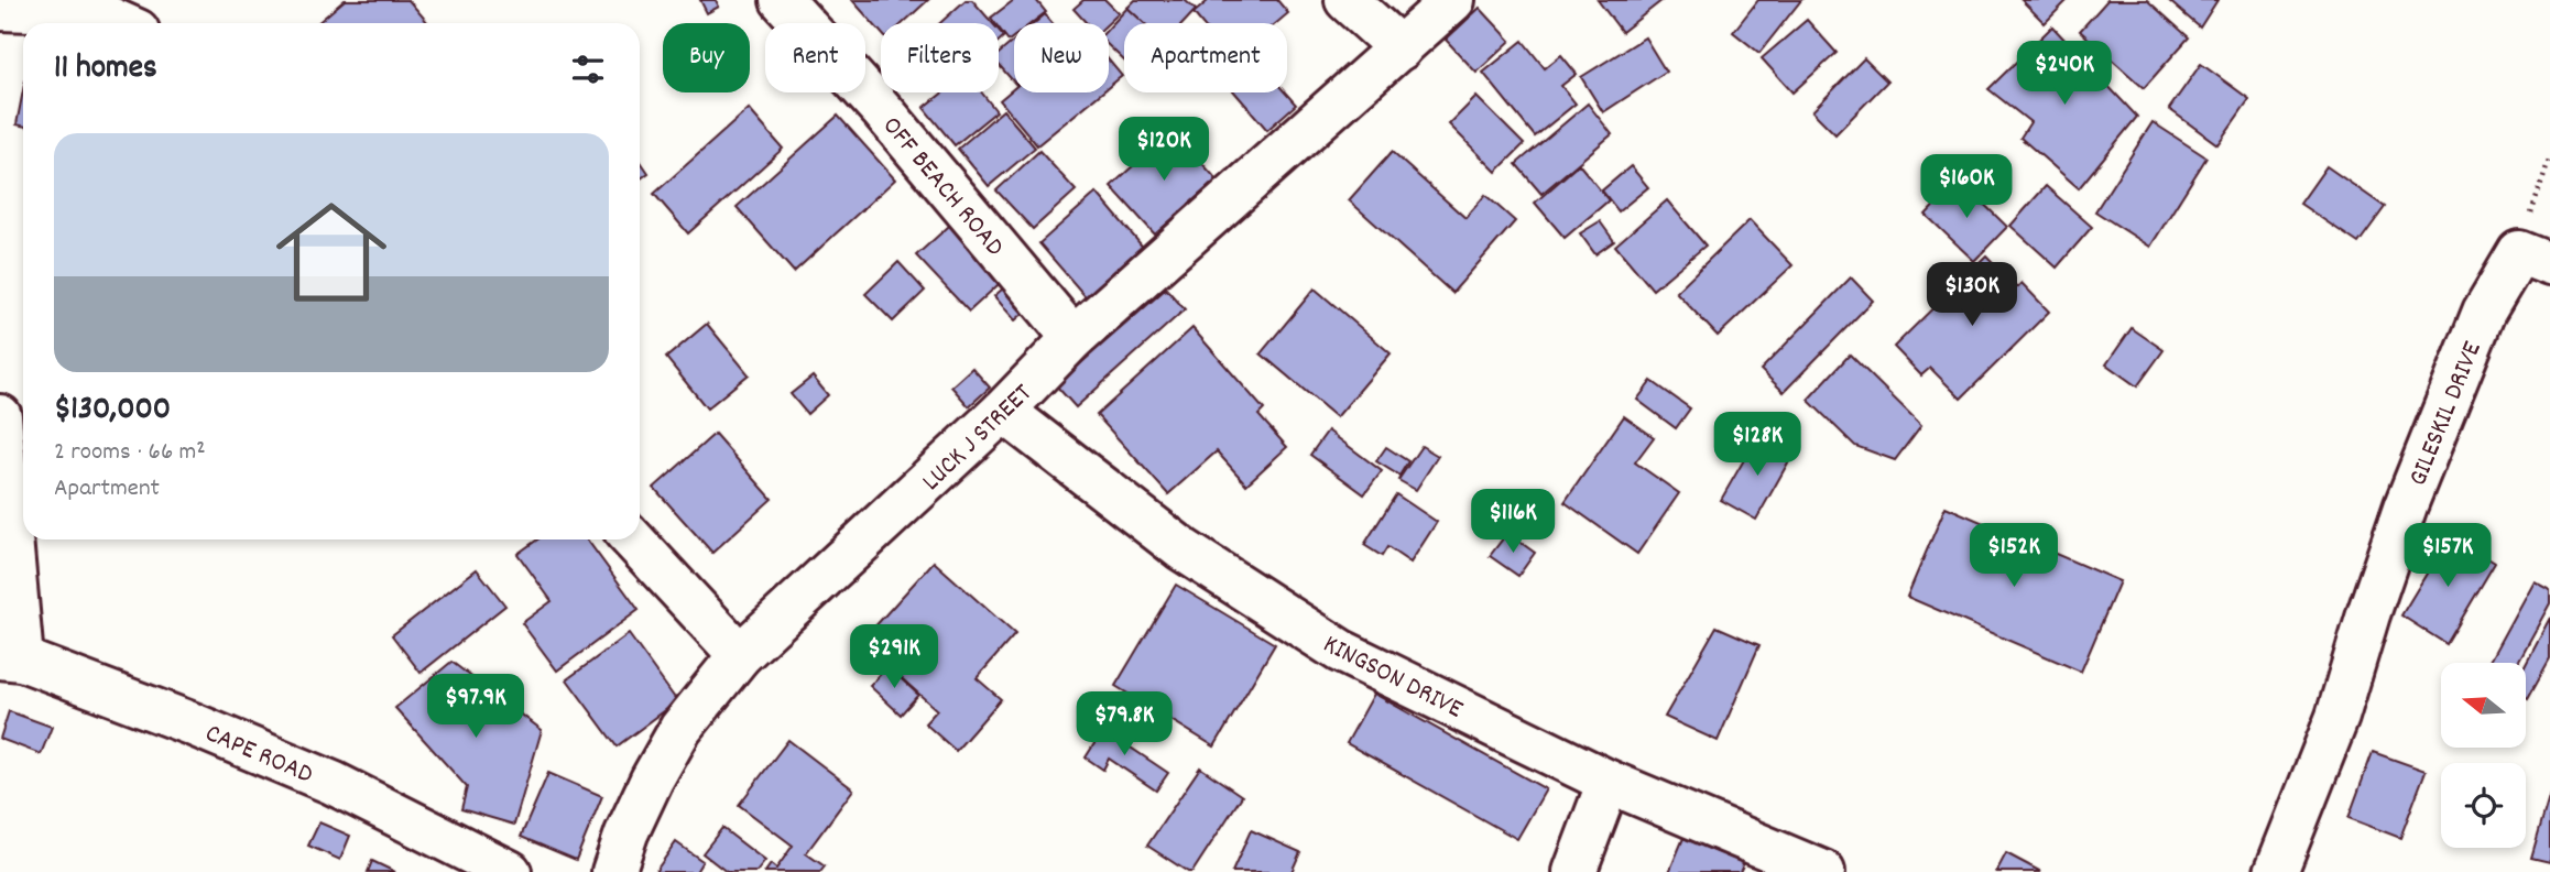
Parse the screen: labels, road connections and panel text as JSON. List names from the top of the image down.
{
  "streets": {
    "street": [
      "OFF BEACH ROAD",
      "GILESKIL DRIVE",
      "LUCK J STREET",
      "KINGSON DRIVE",
      "CAPE ROAD"
    ]
  },
  "crossings": [
    ["OFF BEACH ROAD", "LUCK J STREET"],
    ["LUCK J STREET", "KINGSON DRIVE"]
  ],
  "north": "left",
  "page": {
    "chip": [
      "Buy",
      "Rent",
      "Filters",
      "New",
      "Apartment"
    ],
    "heading": "11 homes",
    "price": [
      "$240K",
      "$120K",
      "$160K",
      "$130K",
      "$128K",
      "$116K",
      "$152K",
      "$157K",
      "$291K",
      "$97.9K",
      "$79.8K"
    ],
    "list": [
      {
        "name": "$130,000",
        "note": "2 rooms · 66 m² · Apartment"
      }
    ]
  }
}
